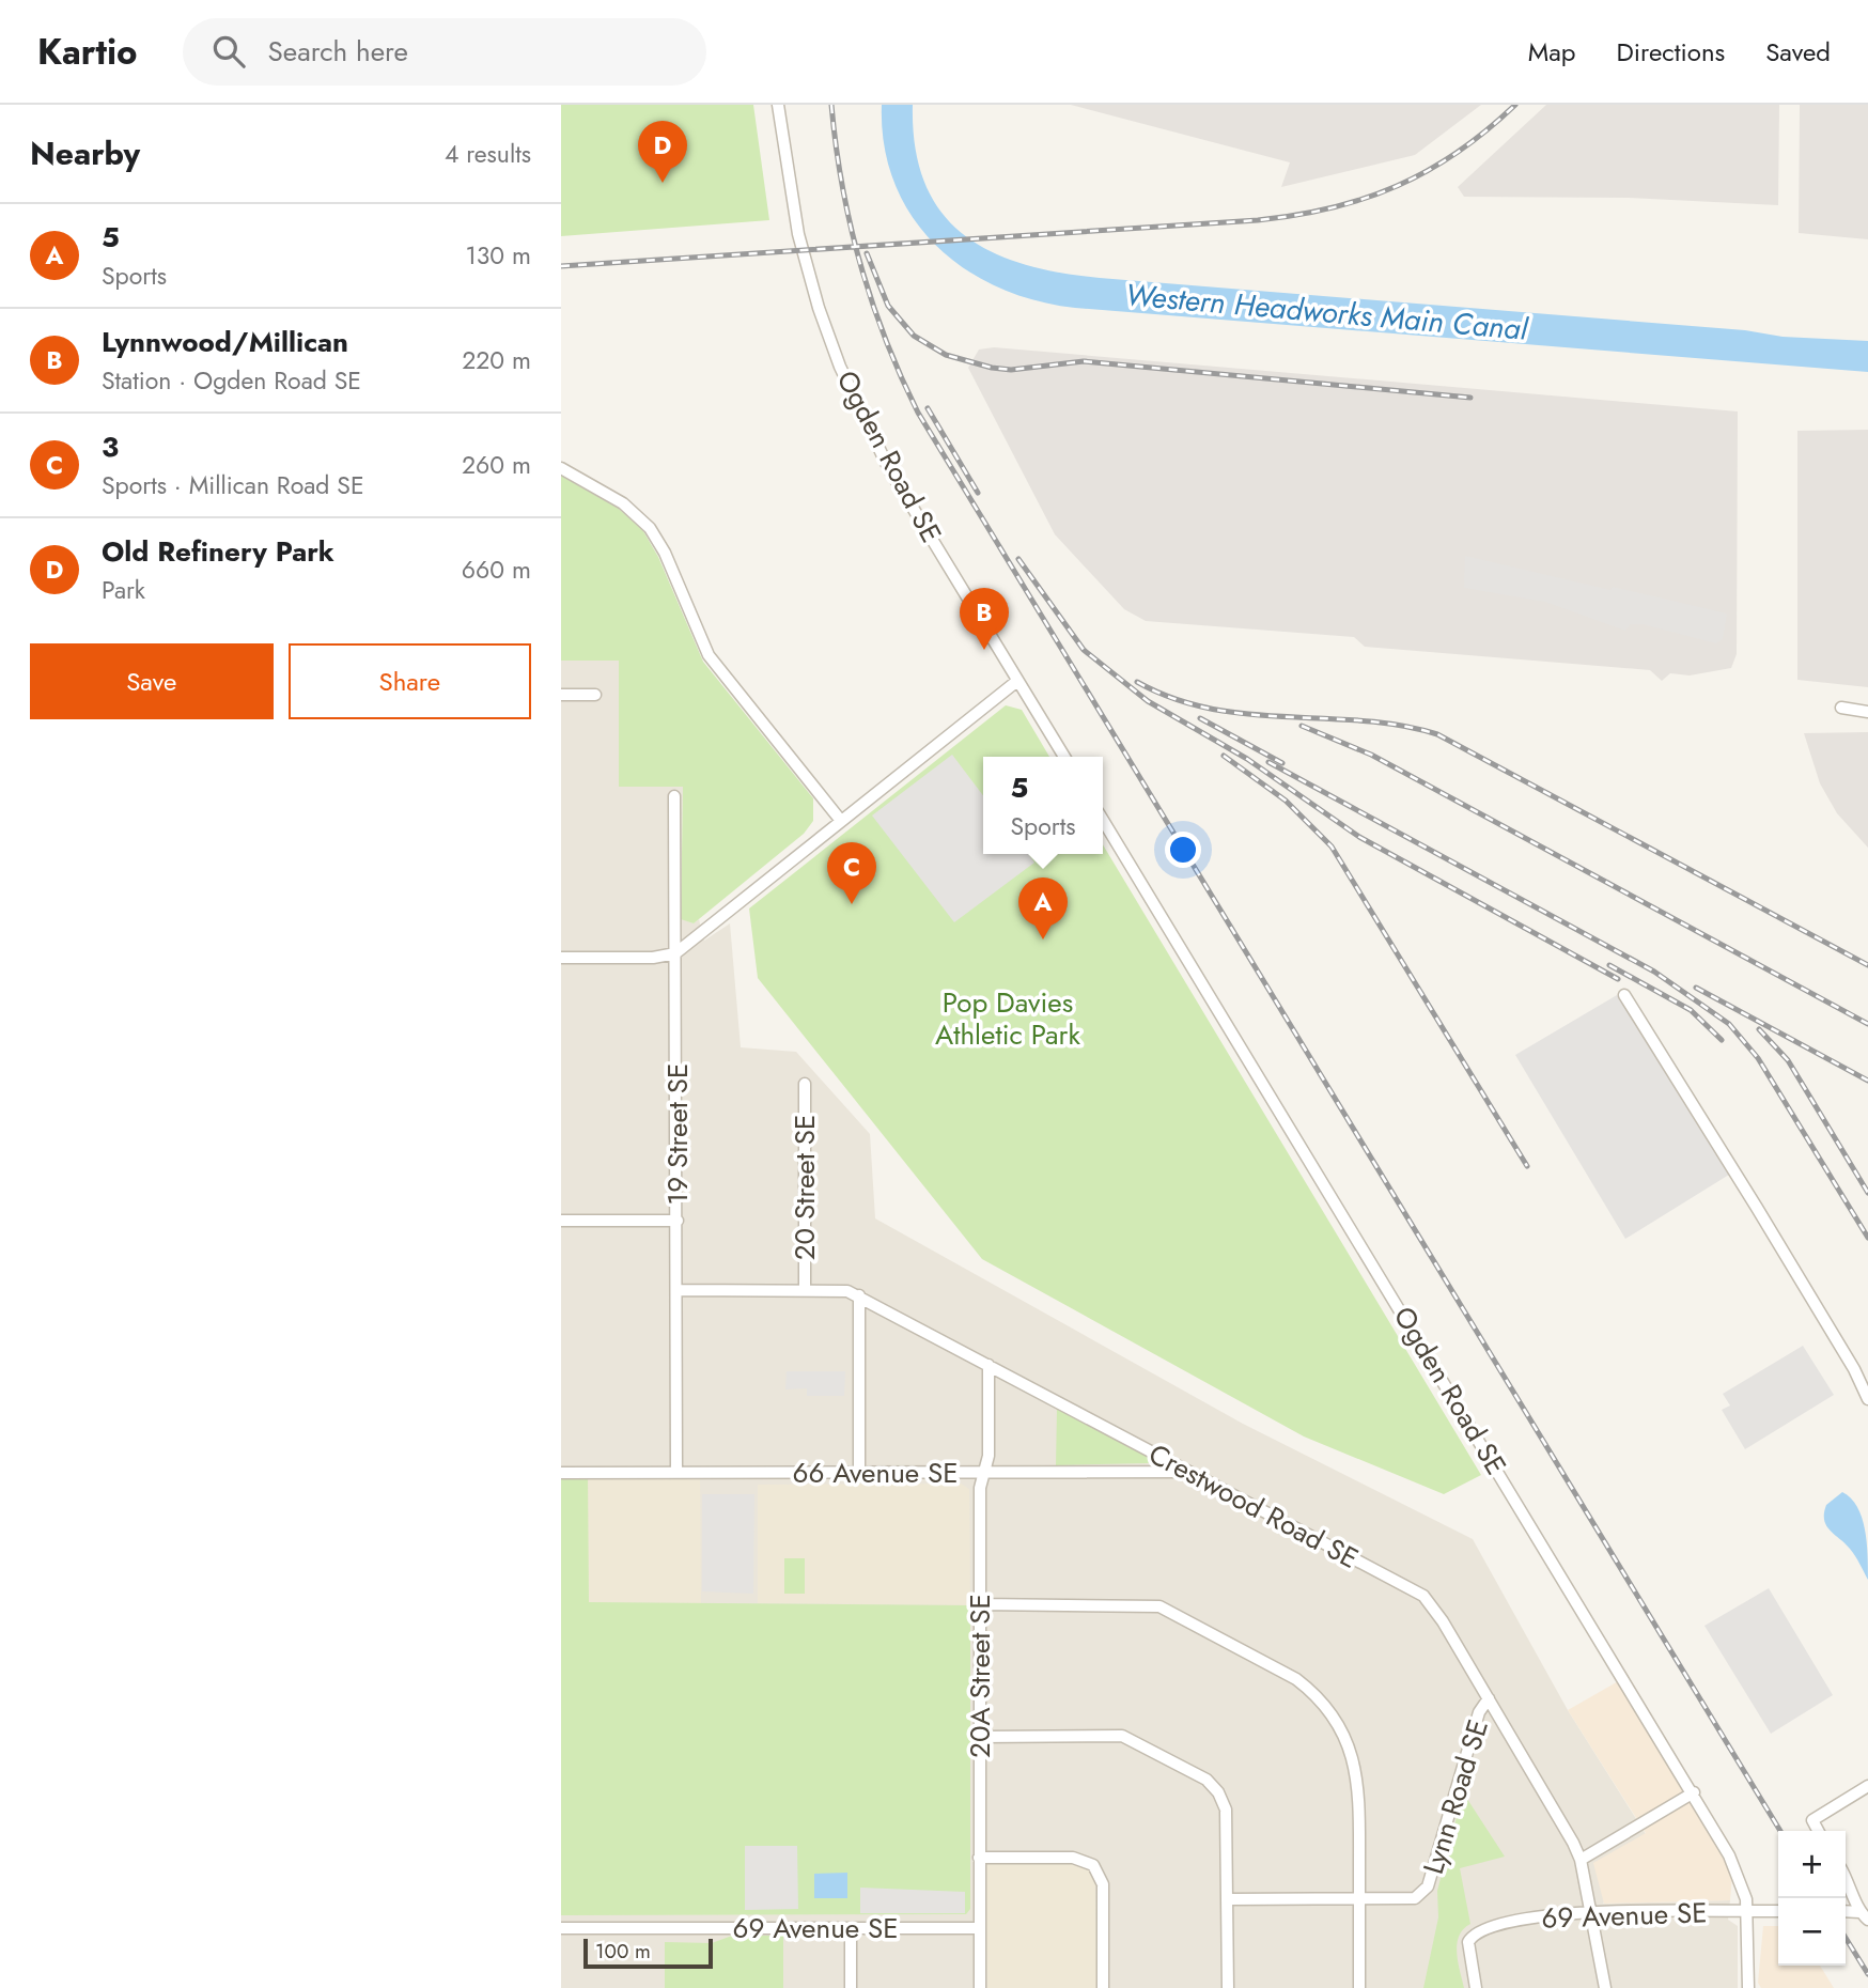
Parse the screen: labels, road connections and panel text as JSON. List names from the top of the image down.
{
  "streets": {
    "street": [
      "Ogden Road SE",
      "19 Street SE",
      "20 Street SE",
      "66 Avenue SE",
      "Crestwood Road SE",
      "20A Street SE",
      "Lynn Road SE",
      "69 Avenue SE"
    ]
  },
  "crossings": [
    ["Ogden Road SE", "69 Avenue SE"],
    ["19 Street SE", "66 Avenue SE"],
    ["19 Street SE", "Crestwood Road SE"],
    ["20 Street SE", "Crestwood Road SE"],
    ["66 Avenue SE", "Crestwood Road SE"],
    ["66 Avenue SE", "20A Street SE"],
    ["Crestwood Road SE", "20A Street SE"],
    ["Crestwood Road SE", "Lynn Road SE"],
    ["Crestwood Road SE", "69 Avenue SE"],
    ["20A Street SE", "69 Avenue SE"]
  ],
  "water": ["Western Headworks Main Canal"],
  "parks": ["Pop Davies Athletic Park"],
  "scale_bar": "100 m",
  "page": {
    "header": "Kartio",
    "search": "Search here",
    "nav": ["Map", "Directions", "Saved"],
    "heading": ["Nearby", "4 results"],
    "pins": [
      "D",
      "B",
      "C",
      "A"
    ],
    "list": [
      {
        "mark": "A",
        "name": "5",
        "note": "Sports",
        "value": "130 m"
      },
      {
        "mark": "B",
        "name": "Lynnwood/Millican",
        "note": "Station · Ogden Road SE",
        "value": "220 m"
      },
      {
        "mark": "C",
        "name": "3",
        "note": "Sports · Millican Road SE",
        "value": "260 m"
      },
      {
        "mark": "D",
        "name": "Old Refinery Park",
        "note": "Park",
        "value": "660 m"
      }
    ],
    "buttons": ["Save", "Share"],
    "popup": ["5", "Sports"],
    "map_buttons": ["+", "−"],
    "scale": "100 m"
  }
}
